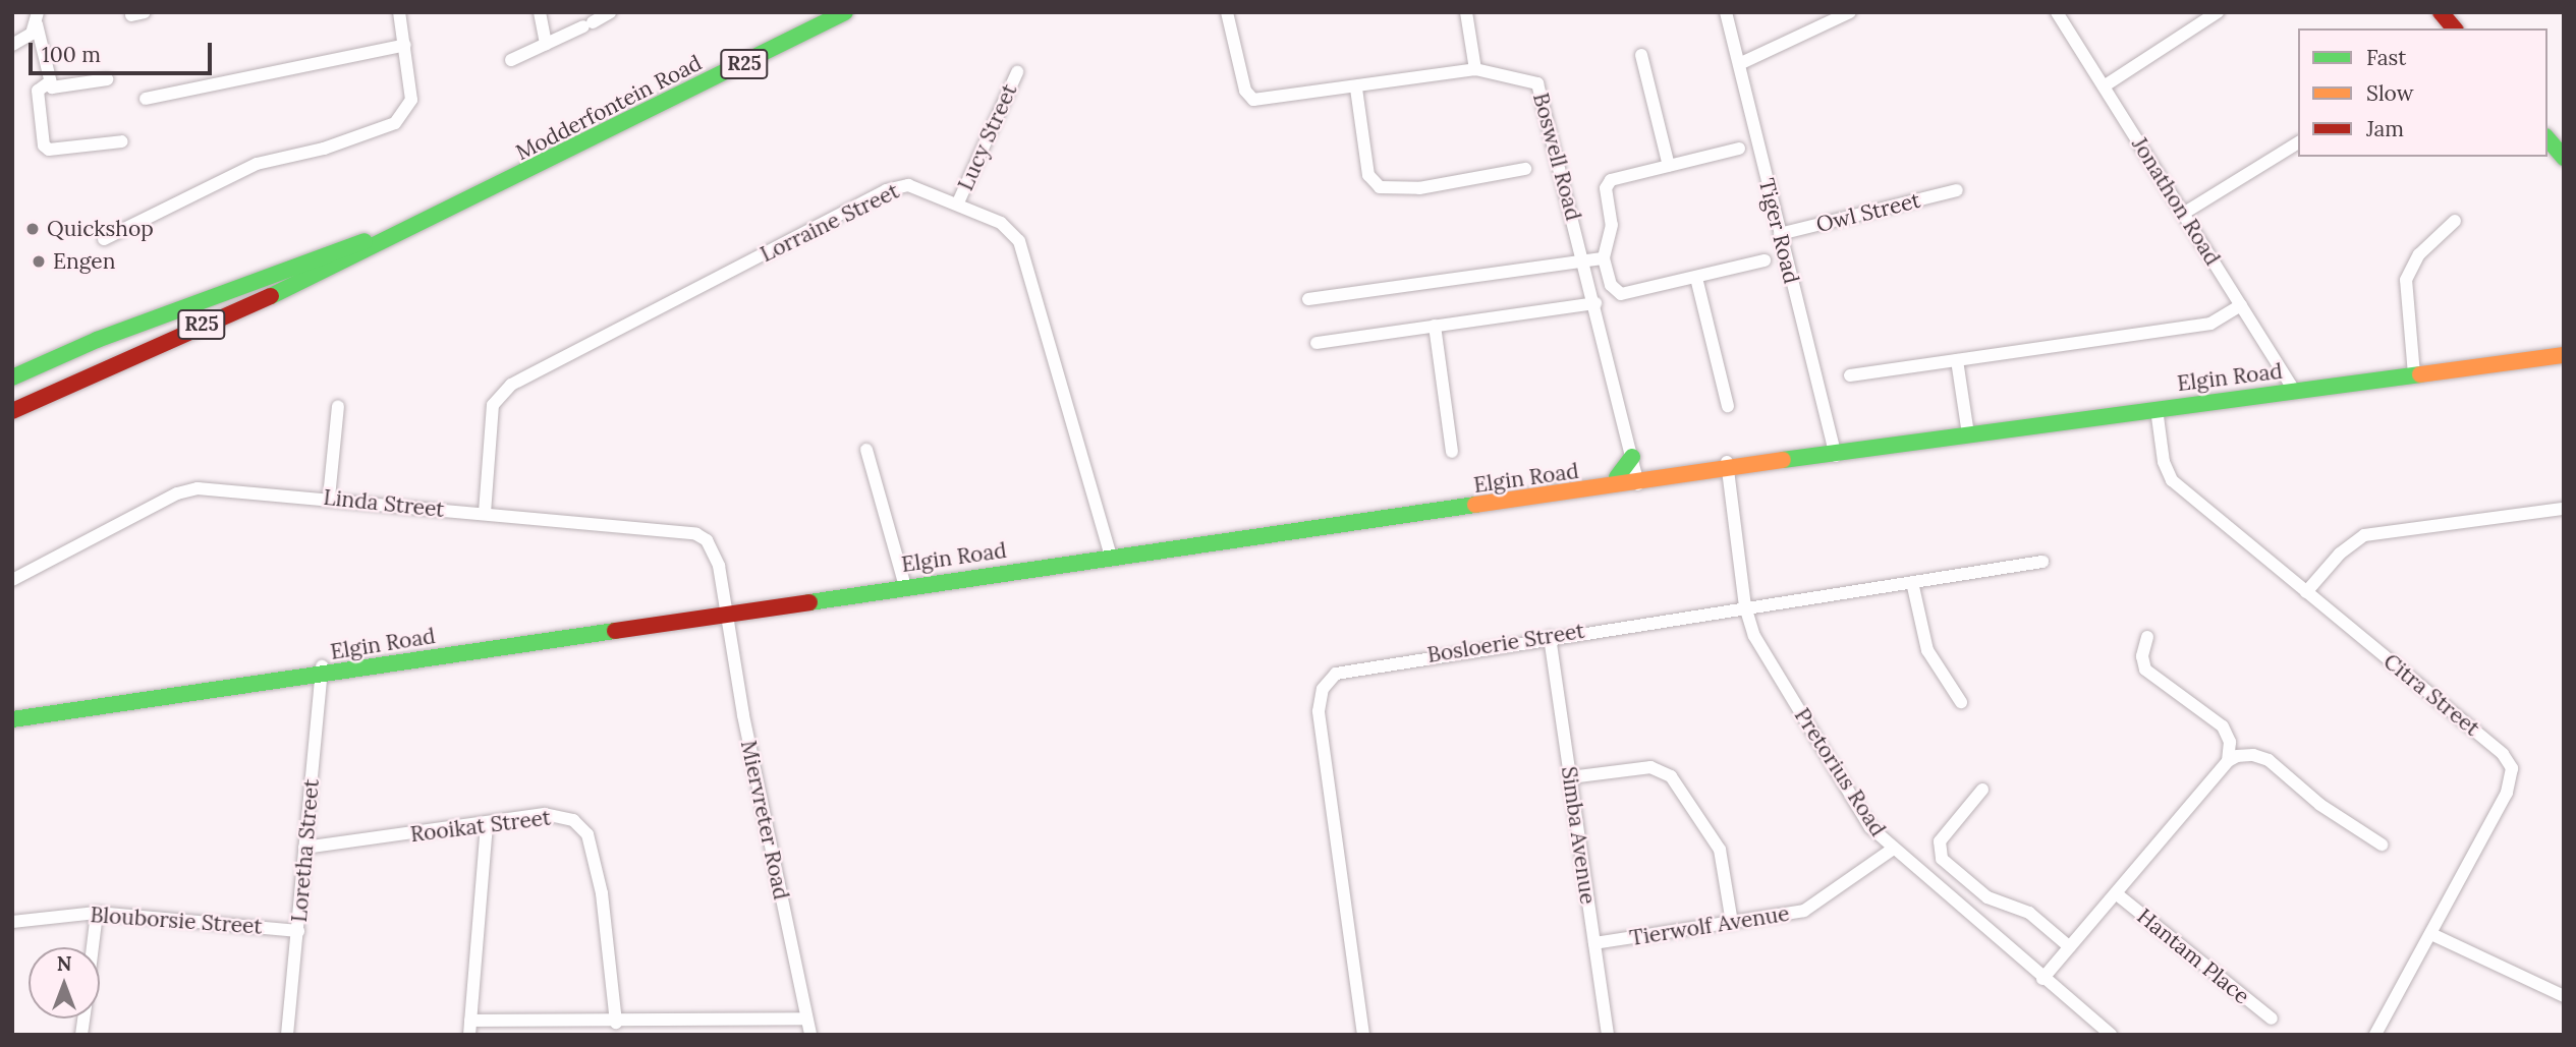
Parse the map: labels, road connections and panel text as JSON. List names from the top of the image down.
{
  "streets": {
    "street": [
      "R25",
      "Modderfontein Road",
      "Lucy Street",
      "Boswell Road",
      "Jonathon Road",
      "Owl Street",
      "Lorraine Street",
      "Tiger Road",
      "Elgin Road",
      "Linda Street",
      "Bosloerie Street",
      "Citra Street",
      "Pretorius Road",
      "Miervreter Road",
      "Rooikat Street",
      "Simba Avenue",
      "Loretha Street",
      "Blouborsie Street",
      "Tierwolf Avenue",
      "Hantam Place"
    ]
  },
  "crossings": [
    ["Lucy Street", "Lorraine Street"],
    ["Boswell Road", "Elgin Road"],
    ["Jonathon Road", "Elgin Road"],
    ["Owl Street", "Tiger Road"],
    ["Lorraine Street", "Elgin Road"],
    ["Lorraine Street", "Linda Street"],
    ["Tiger Road", "Elgin Road"],
    ["Elgin Road", "Linda Street"],
    ["Elgin Road", "Citra Street"],
    ["Elgin Road", "Pretorius Road"],
    ["Elgin Road", "Miervreter Road"],
    ["Elgin Road", "Loretha Street"],
    ["Linda Street", "Miervreter Road"],
    ["Bosloerie Street", "Pretorius Road"],
    ["Bosloerie Street", "Simba Avenue"],
    ["Pretorius Road", "Tierwolf Avenue"],
    ["Rooikat Street", "Loretha Street"],
    ["Simba Avenue", "Tierwolf Avenue"],
    ["Loretha Street", "Blouborsie Street"]
  ],
  "places": ["Quickshop", "Engen"],
  "legend": ["Fast", "Slow", "Jam"],
  "scale_bar": "100 m",
  "north": "top"
}
